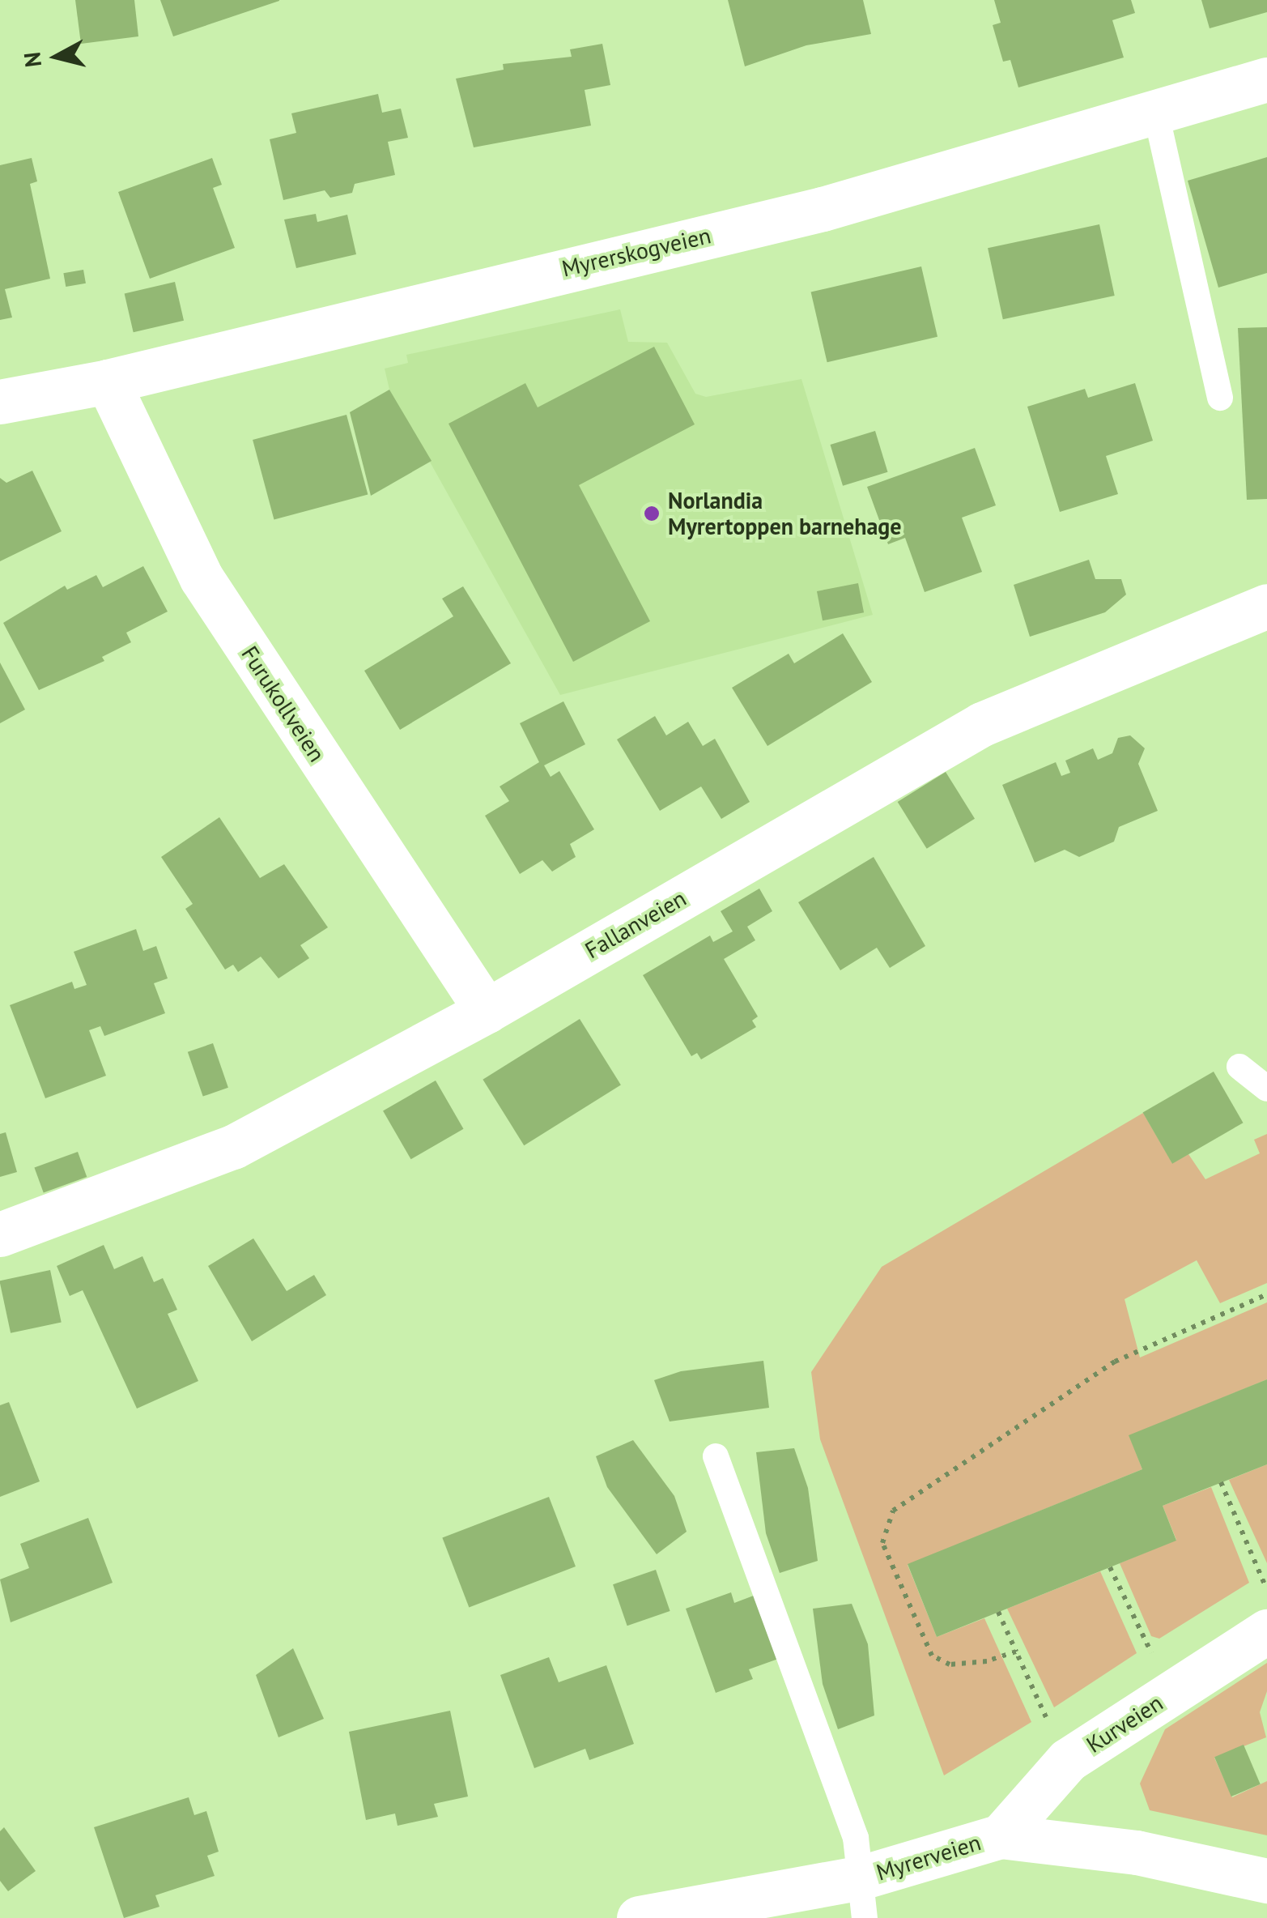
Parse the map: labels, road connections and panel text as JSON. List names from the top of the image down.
{
  "streets": {
    "street": [
      "Myrerskogveien",
      "Furukollveien",
      "Fallanveien",
      "Kurveien",
      "Myrerveien"
    ]
  },
  "crossings": [
    ["Myrerskogveien", "Furukollveien"],
    ["Furukollveien", "Fallanveien"],
    ["Kurveien", "Myrerveien"]
  ],
  "places": ["Norlandia Myrertoppen barnehage"],
  "north": "left"
}
